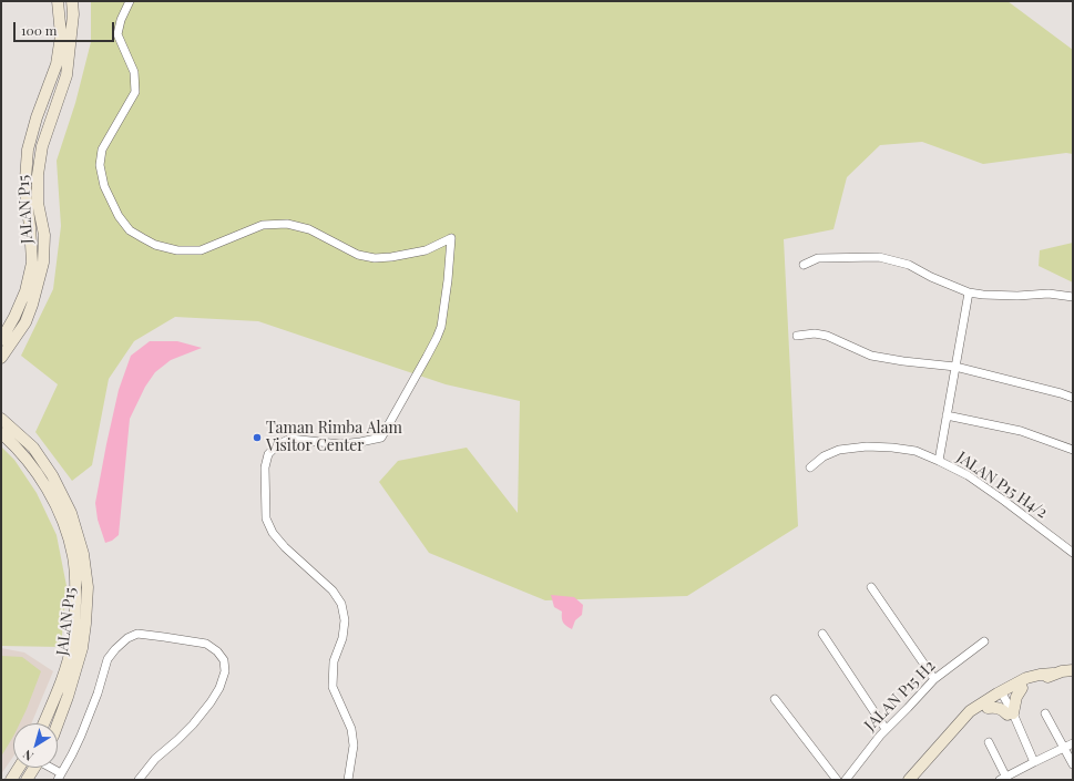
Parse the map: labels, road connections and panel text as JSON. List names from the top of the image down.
{
  "streets": {
    "street": ["JALAN P15", "JALAN P15 H4/2", "JALAN P15 H2"]
  },
  "places": ["Taman Rimba Alam Visitor Center"],
  "scale_bar": "100 m",
  "north": "bottom left"
}
